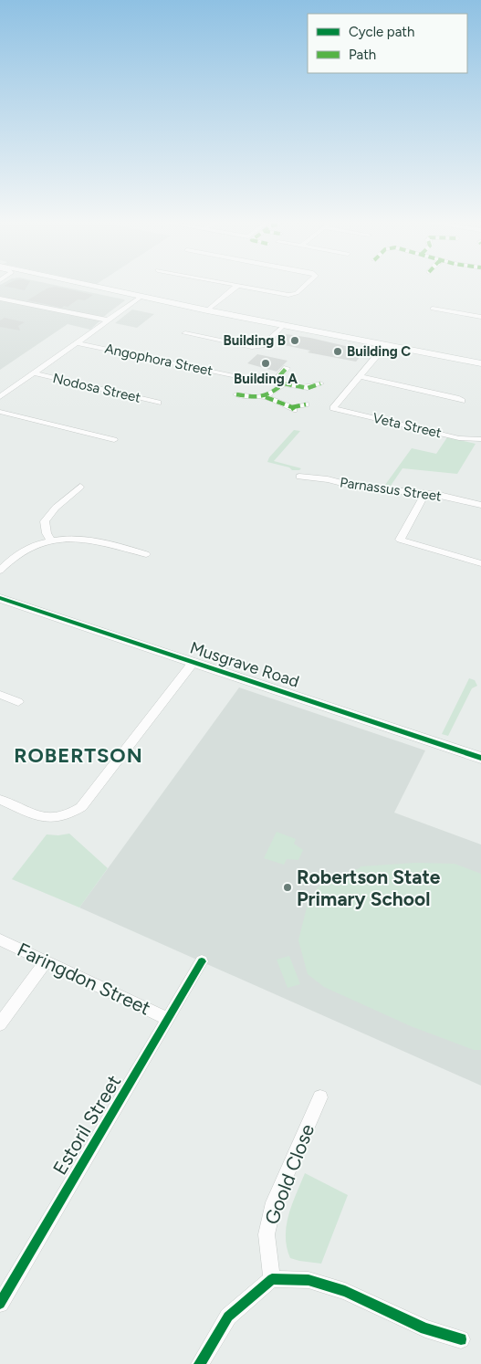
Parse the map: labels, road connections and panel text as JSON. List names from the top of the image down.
{
  "streets": {
    "main road": ["Musgrave Road"],
    "street": [
      "Angophora Street",
      "Nodosa Street",
      "Veta Street",
      "Parnassus Street",
      "Faringdon Street",
      "Estoril Street",
      "Goold Close"
    ]
  },
  "crossings": [
    ["Faringdon Street", "Estoril Street"]
  ],
  "districts": ["ROBERTSON"],
  "places": [
    "Building B",
    "Building C",
    "Building A",
    "Robertson State Primary School"
  ],
  "legend": ["Cycle path", "Path"]
}
